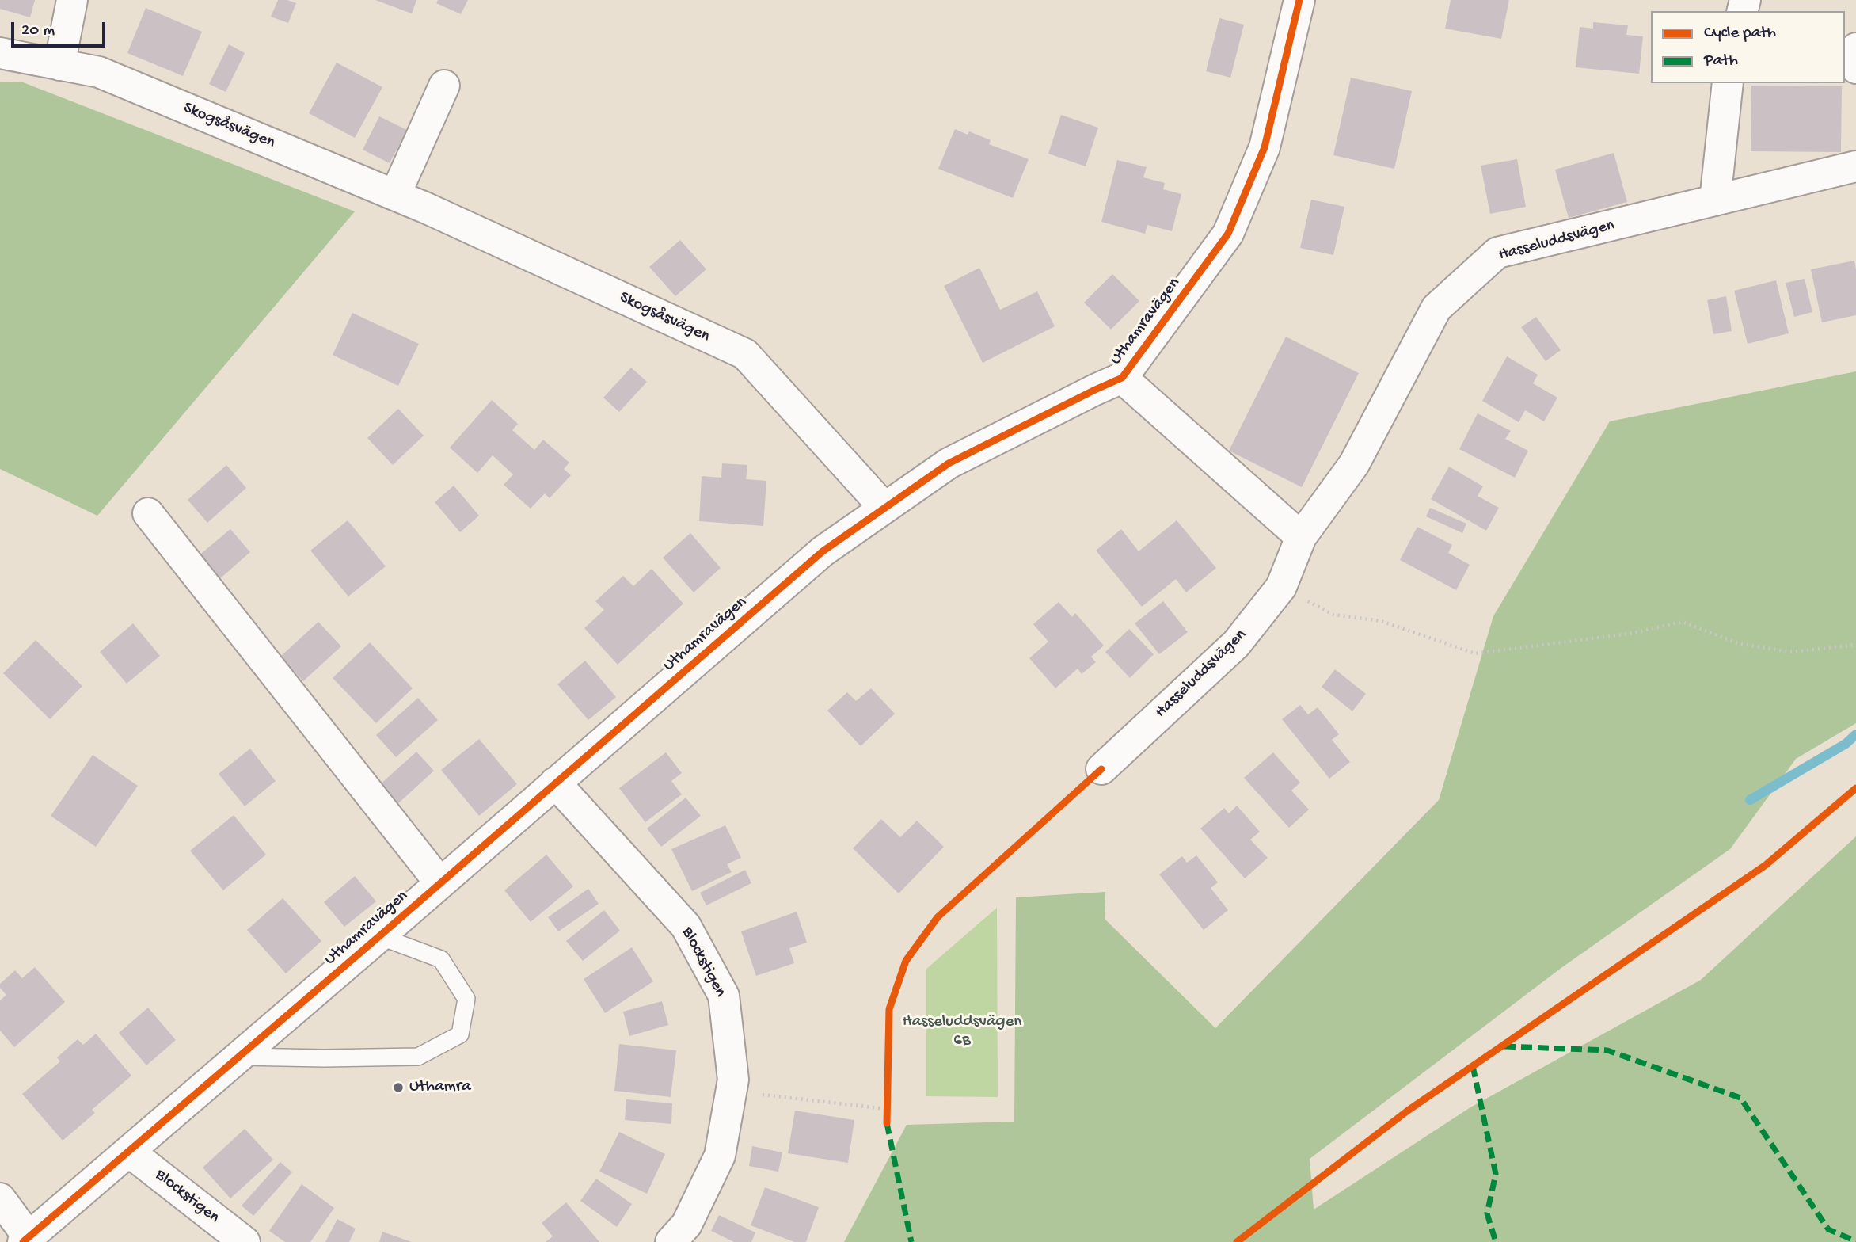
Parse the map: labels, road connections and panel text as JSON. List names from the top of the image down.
{
  "streets": {
    "street": [
      "Skogsåsvägen",
      "Hasseluddsvägen",
      "Uthamravägen",
      "Blockstigen"
    ]
  },
  "crossings": [
    ["Skogsåsvägen", "Uthamravägen"],
    ["Uthamravägen", "Blockstigen"]
  ],
  "parks": ["Hasseluddsvägen 6B"],
  "places": ["Uthamra"],
  "legend": ["Cycle path", "Path"],
  "scale_bar": "20 m"
}
